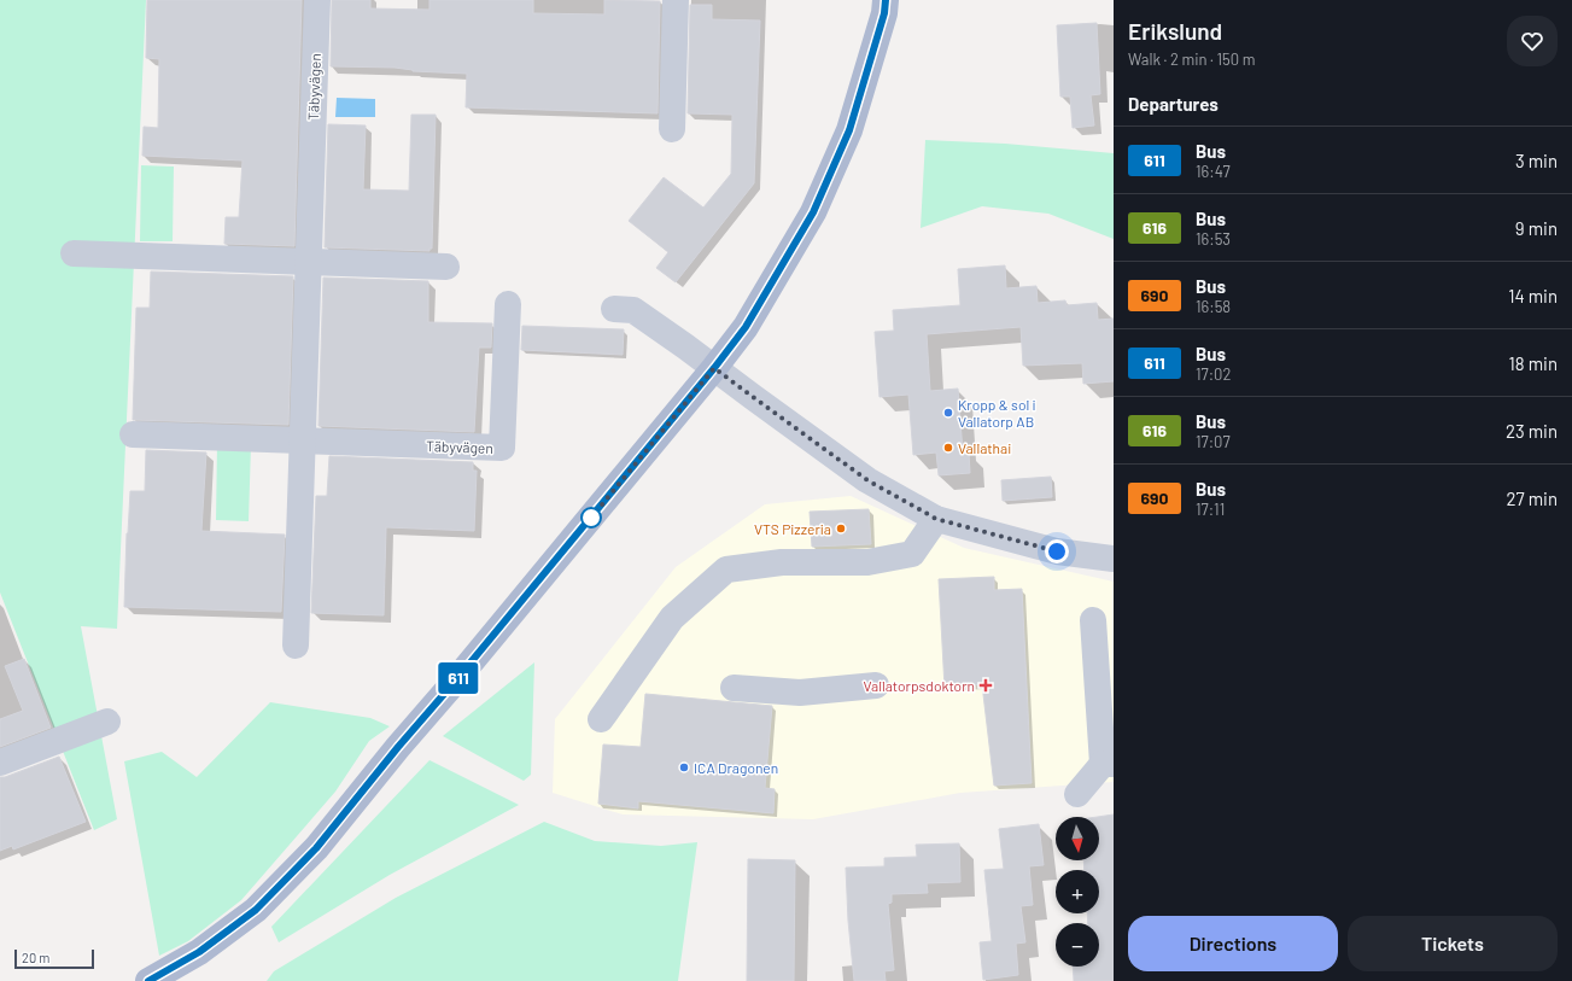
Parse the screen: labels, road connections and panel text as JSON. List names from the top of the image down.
{
  "streets": {
    "street": ["Täbyvägen"]
  },
  "places": {
    "other": [
      "Kropp & sol i Vallatorp AB",
      "Vallathai",
      "VTS Pizzeria",
      "ICA Dragonen"
    ],
    "health": ["Vallatorpsdoktorn"]
  },
  "lines": ["bus line 611"],
  "scale_bar": "20 m",
  "north": "bottom",
  "page": {
    "on_map": "611",
    "heading": [
      ["Erikslund", "Walk · 2 min · 150 m"],
      "Departures"
    ],
    "list": [
      {
        "mark": "611",
        "name": "Bus",
        "note": "16:47",
        "value": "3 min"
      },
      {
        "mark": "616",
        "name": "Bus",
        "note": "16:53",
        "value": "9 min"
      },
      {
        "mark": "690",
        "name": "Bus",
        "note": "16:58",
        "value": "14 min"
      },
      {
        "mark": "611",
        "name": "Bus",
        "note": "17:02",
        "value": "18 min"
      },
      {
        "mark": "616",
        "name": "Bus",
        "note": "17:07",
        "value": "23 min"
      },
      {
        "mark": "690",
        "name": "Bus",
        "note": "17:11",
        "value": "27 min"
      }
    ],
    "map_buttons": ["+", "−"],
    "buttons": ["Directions", "Tickets"],
    "scale": "20 m"
  }
}
